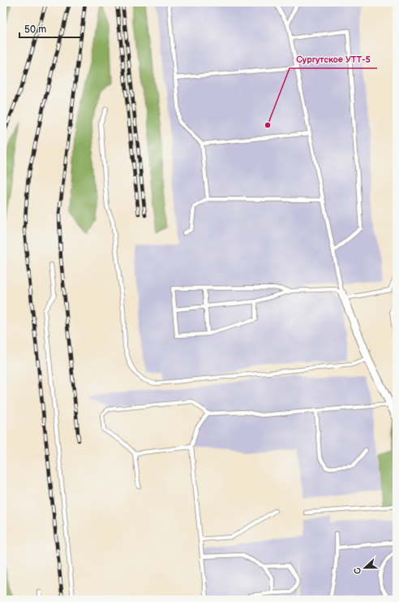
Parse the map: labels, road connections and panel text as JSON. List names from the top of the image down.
{
  "places": ["Сургутское УТТ-5"],
  "scale_bar": "50 m",
  "north": "left"
}
